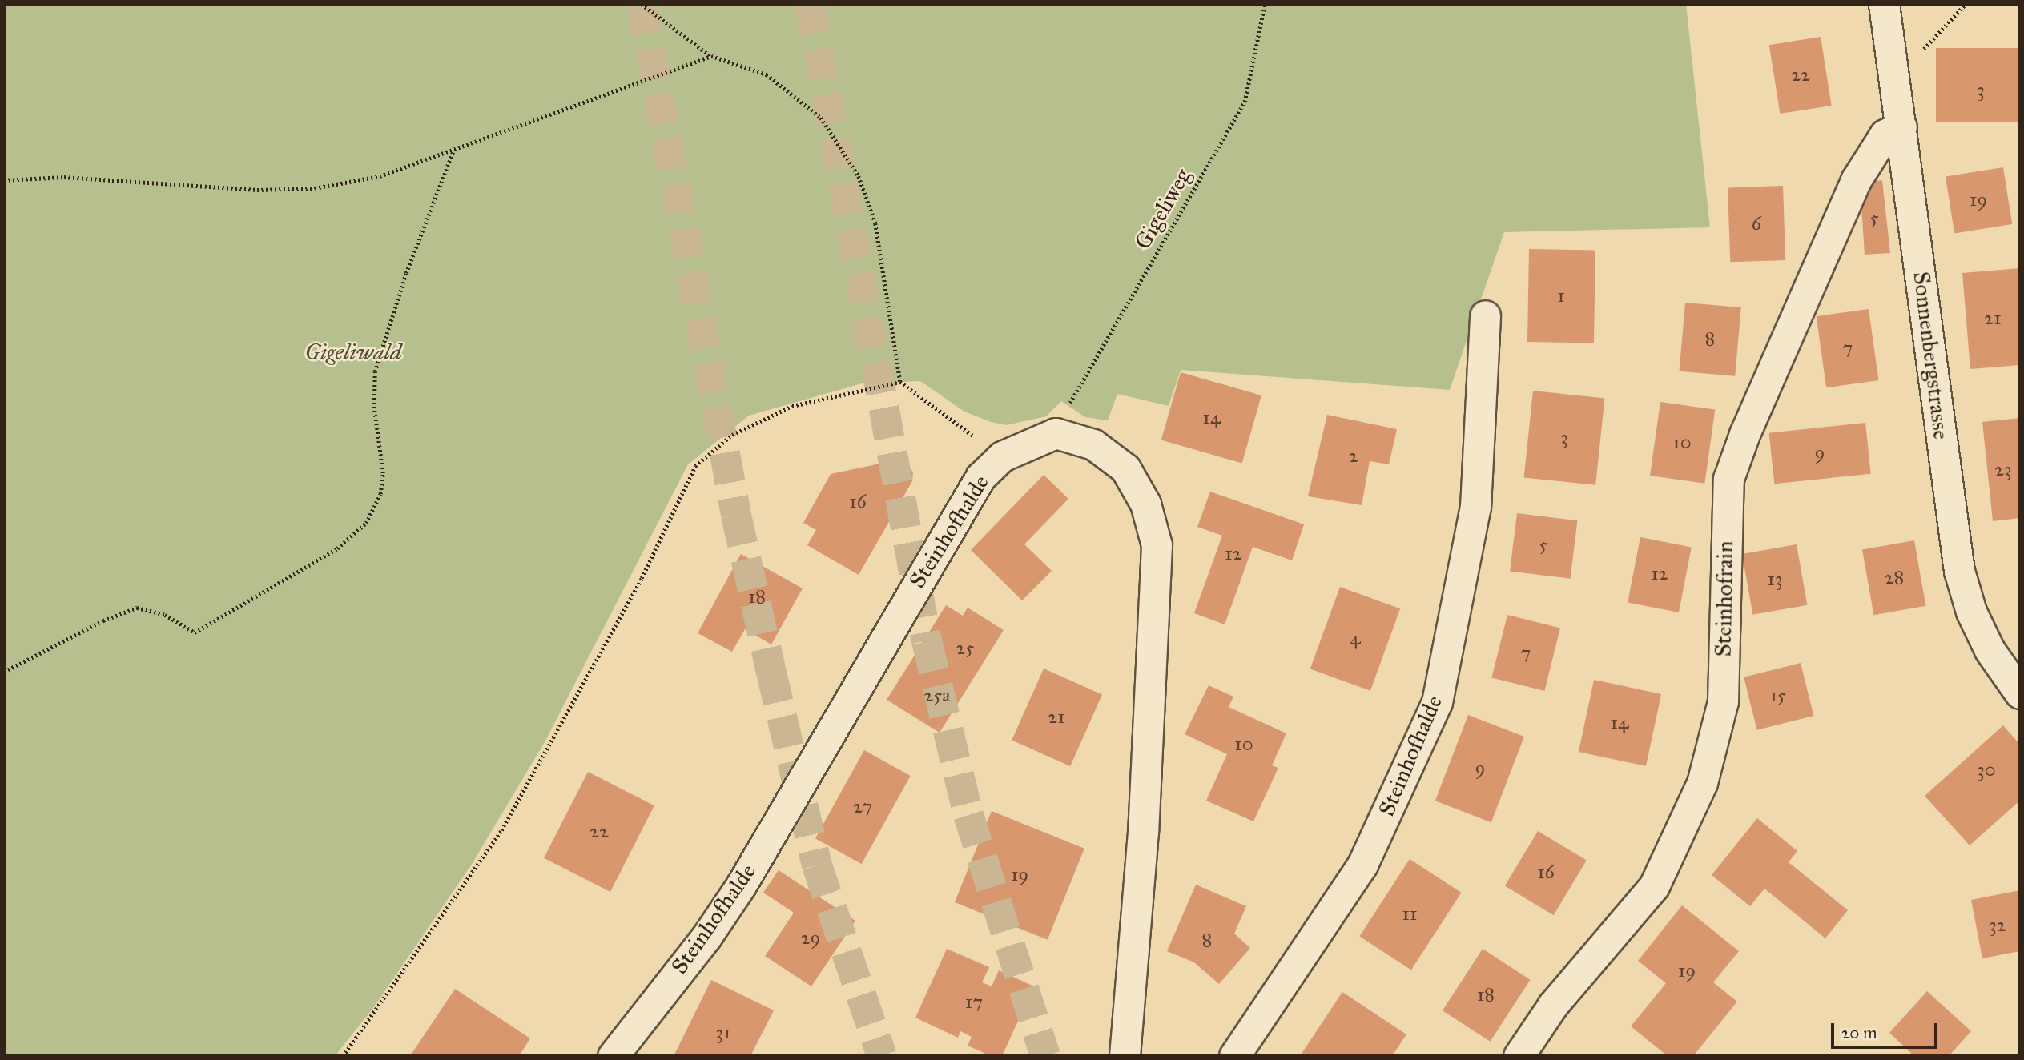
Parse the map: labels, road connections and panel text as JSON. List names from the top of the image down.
{
  "streets": {
    "street": ["Sonnenbergstrasse", "Steinhofhalde", "Steinhofrain"],
    "path": ["Gigeliweg"]
  },
  "crossings": [
    ["Sonnenbergstrasse", "Steinhofrain"]
  ],
  "parks": ["Gigeliwald"],
  "house_numbers": [
    "22",
    "3",
    "19",
    "5",
    "6",
    "1",
    "21",
    "8",
    "7",
    "14",
    "3",
    "10",
    "9",
    "2",
    "23",
    "16",
    "5",
    "12",
    "12",
    "28",
    "13",
    "18",
    "4",
    "25",
    "7",
    "25a",
    "15",
    "21",
    "14",
    "10",
    "9",
    "30",
    "27",
    "22",
    "16",
    "19",
    "11",
    "32",
    "29",
    "8",
    "19",
    "18",
    "17",
    "31"
  ],
  "scale_bar": "20 m"
}
